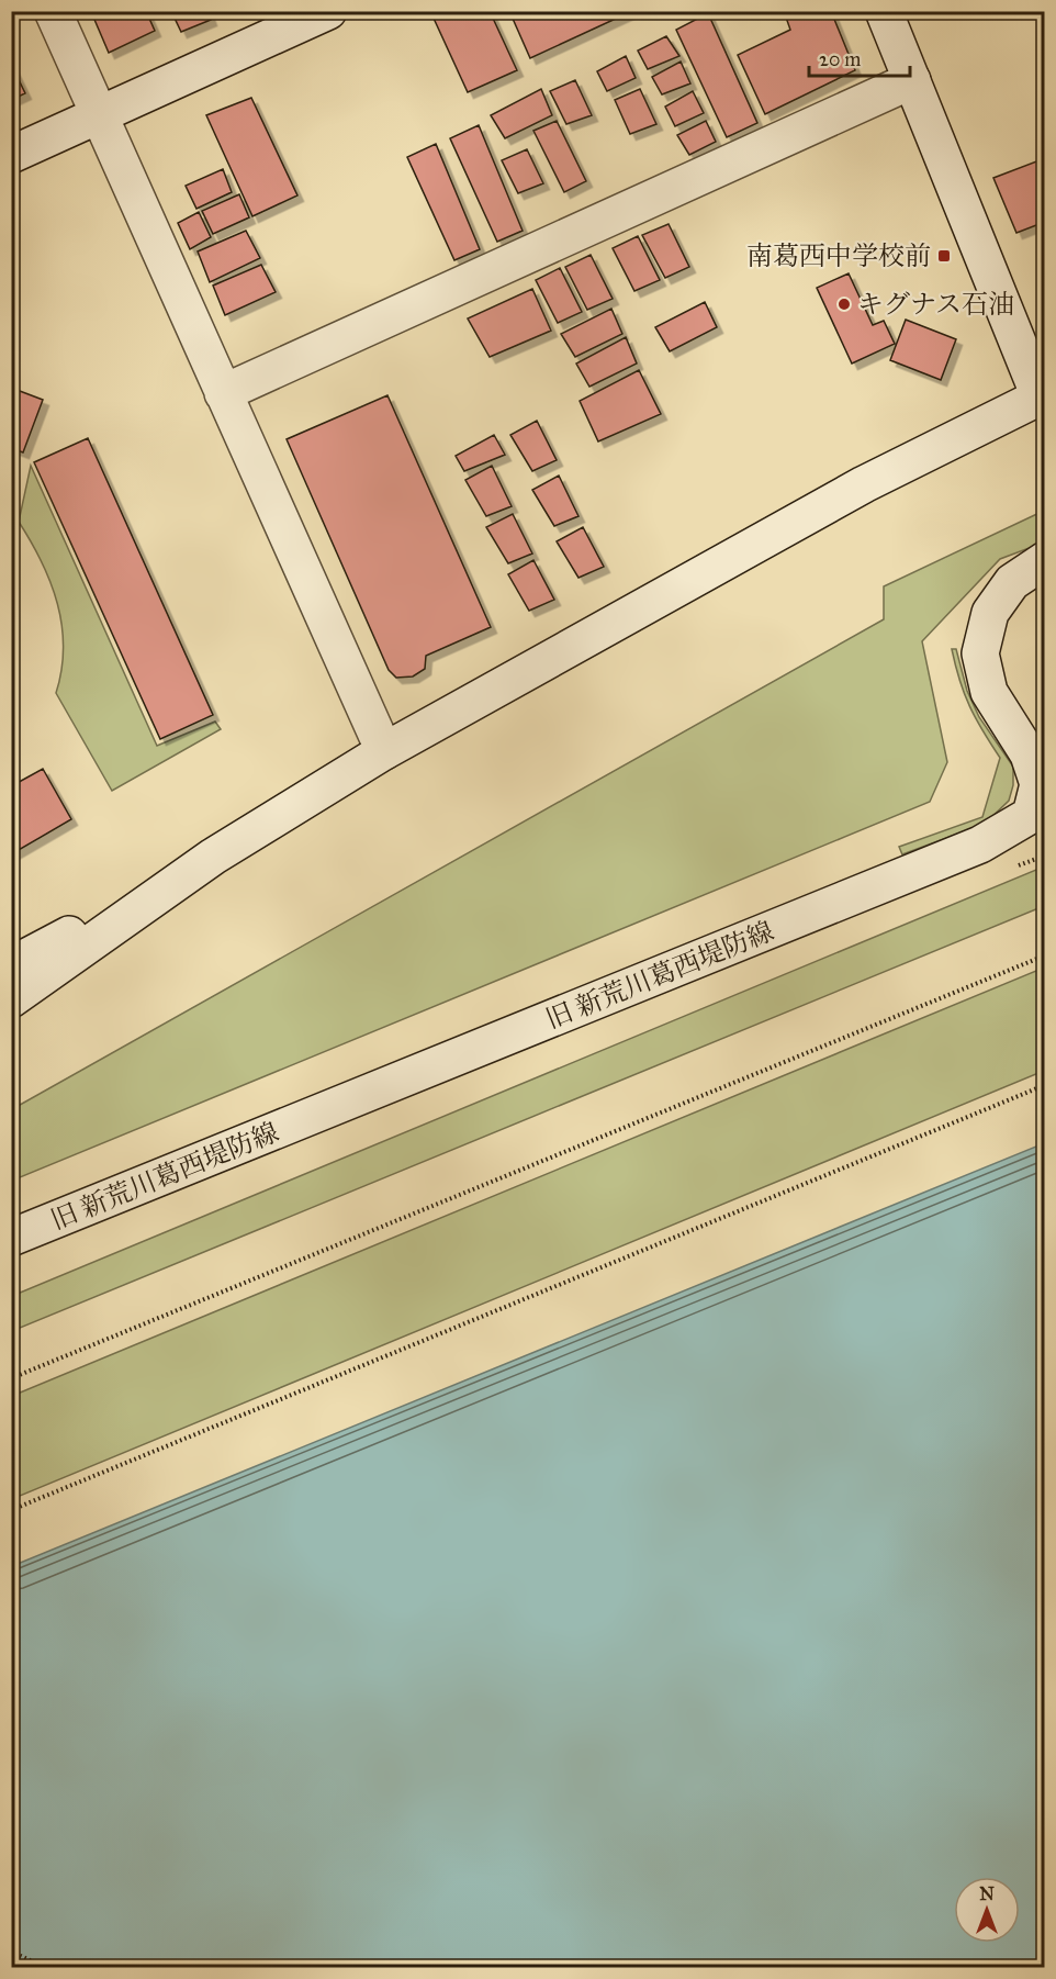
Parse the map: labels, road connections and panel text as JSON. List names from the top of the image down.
{
  "streets": {
    "street": ["旧 新荒川葛西堤防線"]
  },
  "places": {
    "transit": ["南葛西中学校前"],
    "other": ["キグナス石油"]
  },
  "scale_bar": "20 m",
  "north": "top"
}
